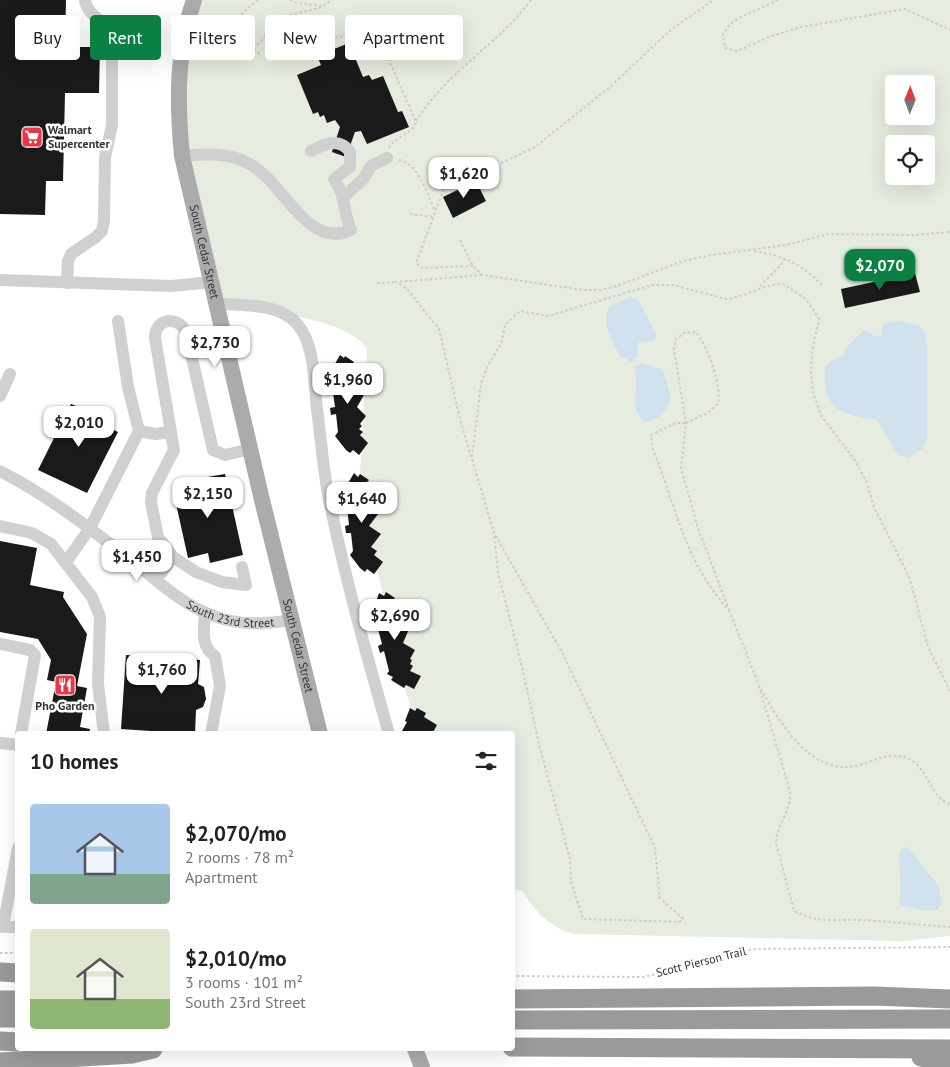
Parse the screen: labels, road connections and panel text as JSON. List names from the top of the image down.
{
  "streets": {
    "main road": ["South Cedar Street"],
    "street": ["South 23rd Street"],
    "path": ["Scott Pierson Trail"]
  },
  "crossings": [
    ["South Cedar Street", "South 23rd Street"]
  ],
  "places": {
    "supermarket": ["Walmart Supercenter"],
    "restaurant": ["Pho Garden"]
  },
  "north": "top",
  "page": {
    "chip": [
      "Buy",
      "Rent",
      "Filters",
      "New",
      "Apartment"
    ],
    "price": [
      "$1,620",
      "$2,070",
      "$2,730",
      "$1,960",
      "$2,010",
      "$2,150",
      "$1,640",
      "$1,450",
      "$2,690",
      "$1,760"
    ],
    "heading": "10 homes",
    "list": [
      {
        "name": "$2,070/mo",
        "note": "2 rooms · 78 m² · Apartment"
      },
      {
        "name": "$2,010/mo",
        "note": "3 rooms · 101 m² · South 23rd Street"
      }
    ]
  }
}
